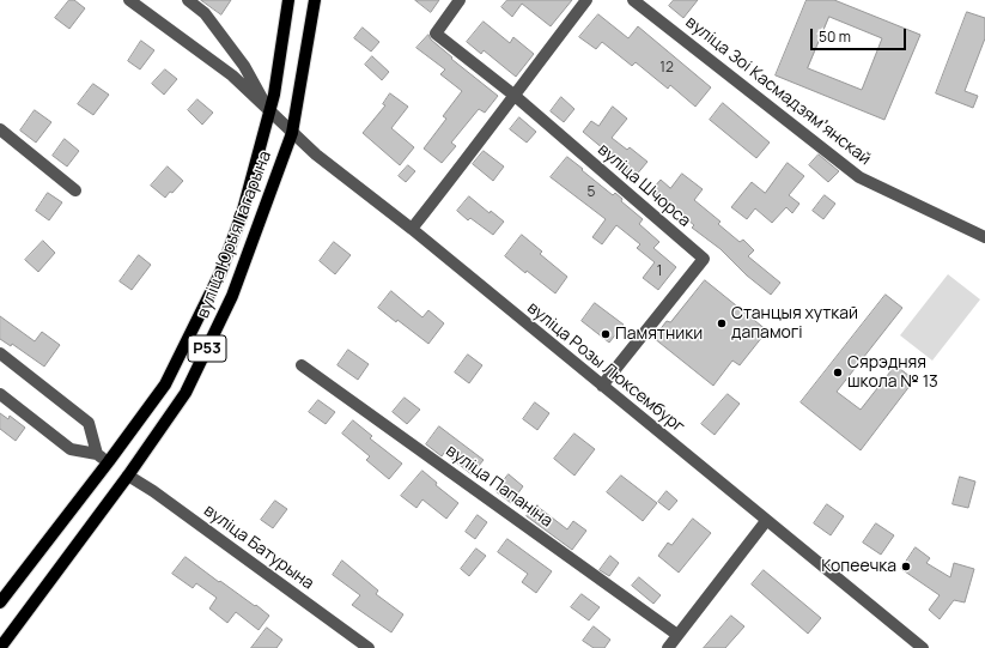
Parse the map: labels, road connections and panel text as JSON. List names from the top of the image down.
{
  "streets": {
    "main road": ["вуліца Юрыя Гагарына", "Р53"],
    "street": [
      "вуліца Зоі Касмадзямʼянскай",
      "вуліца Шчорса",
      "вуліца Розы Люксембург",
      "вуліца Папаніна",
      "вуліца Батурына"
    ]
  },
  "crossings": [
    ["вуліца Шчорса", "вуліца Розы Люксембург"],
    ["вуліца Юрыя Гагарына", "вуліца Розы Люксембург"],
    ["вуліца Юрыя Гагарына", "вуліца Батурына"]
  ],
  "places": [
    "Станцыя хуткай дапамогі",
    "Памятники",
    "Сярэдняя школа № 13",
    "Копеечка"
  ],
  "house_numbers": ["12", "5", "1"],
  "scale_bar": "50 m"
}
